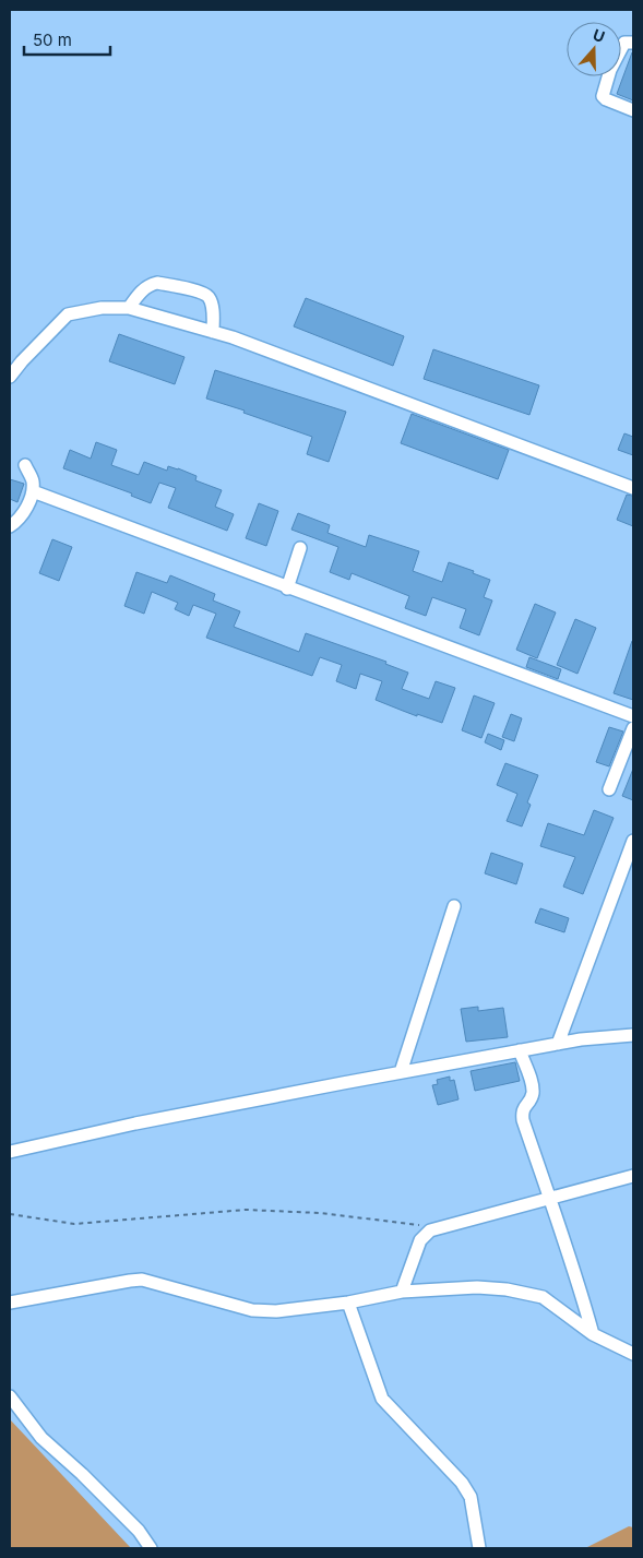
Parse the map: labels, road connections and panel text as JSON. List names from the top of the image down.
{
  "scale_bar": "50 m",
  "north": "top"
}
